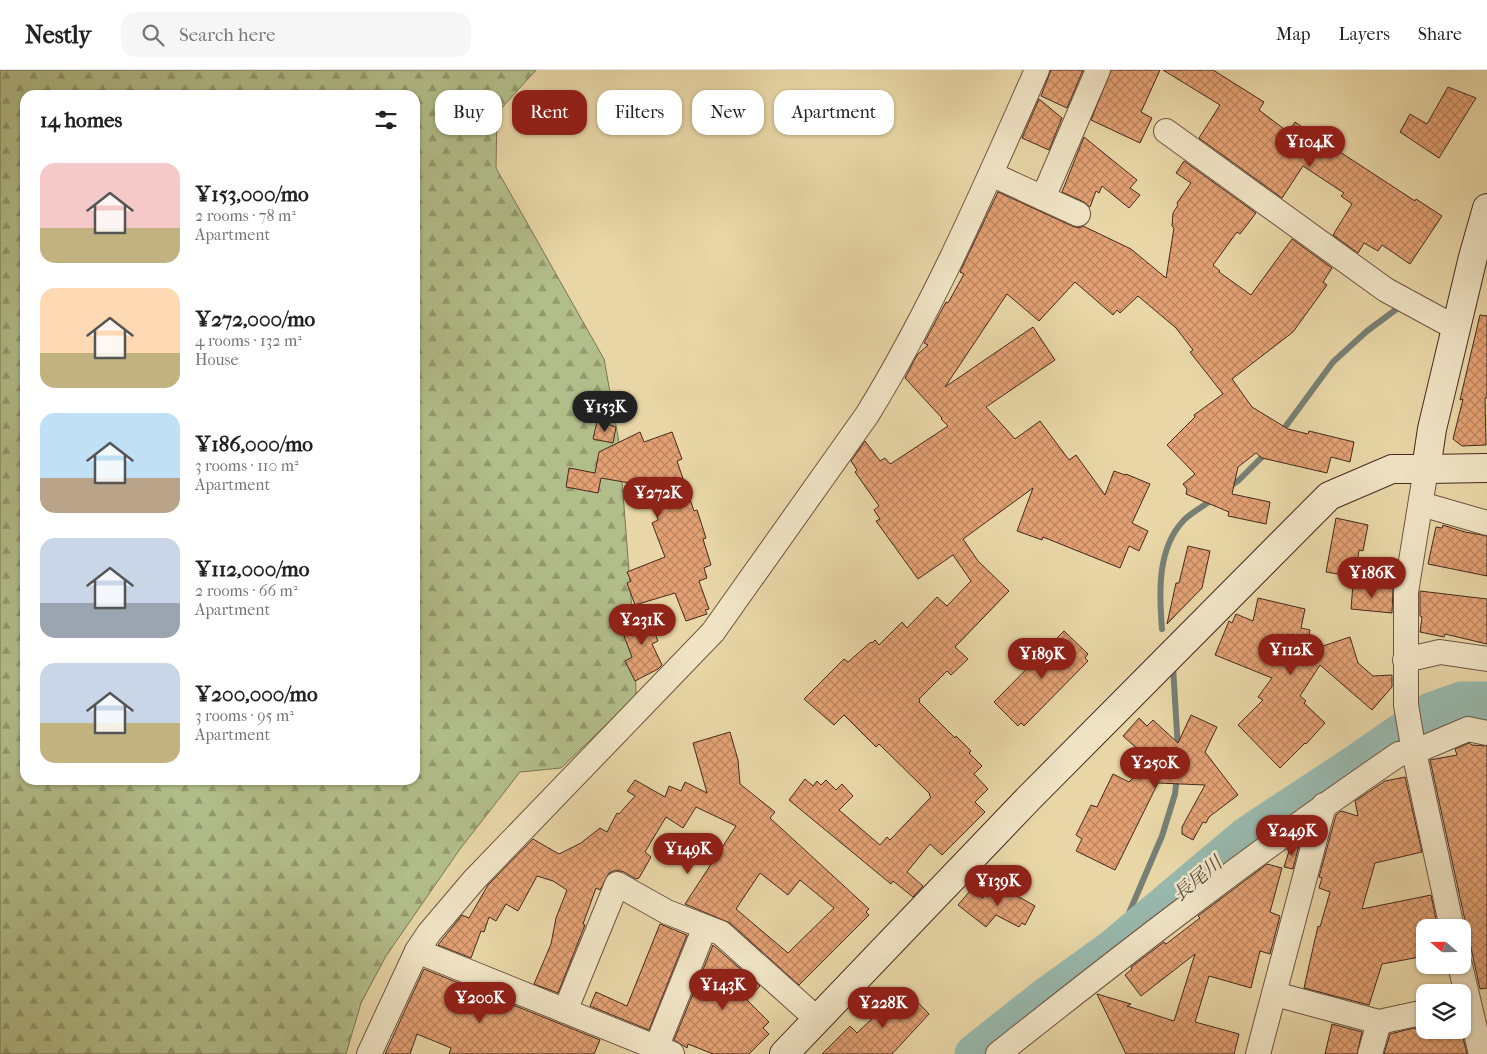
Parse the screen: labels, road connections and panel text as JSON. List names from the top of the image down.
{
  "water": ["長尾川"],
  "north": "left",
  "page": {
    "header": "Nestly",
    "search": "Search here",
    "nav": ["Map", "Layers", "Share"],
    "chip": [
      "Buy",
      "Rent",
      "Filters",
      "New",
      "Apartment"
    ],
    "heading": "14 homes",
    "price": [
      "¥104K",
      "¥153K",
      "¥272K",
      "¥186K",
      "¥231K",
      "¥112K",
      "¥189K",
      "¥250K",
      "¥249K",
      "¥149K",
      "¥139K",
      "¥143K",
      "¥200K",
      "¥228K"
    ],
    "list": [
      {
        "name": "¥153,000/mo",
        "note": "2 rooms · 78 m² · Apartment"
      },
      {
        "name": "¥272,000/mo",
        "note": "4 rooms · 132 m² · House"
      },
      {
        "name": "¥186,000/mo",
        "note": "3 rooms · 110 m² · Apartment"
      },
      {
        "name": "¥112,000/mo",
        "note": "2 rooms · 66 m² · Apartment"
      },
      {
        "name": "¥200,000/mo",
        "note": "3 rooms · 95 m² · Apartment"
      }
    ]
  }
}
